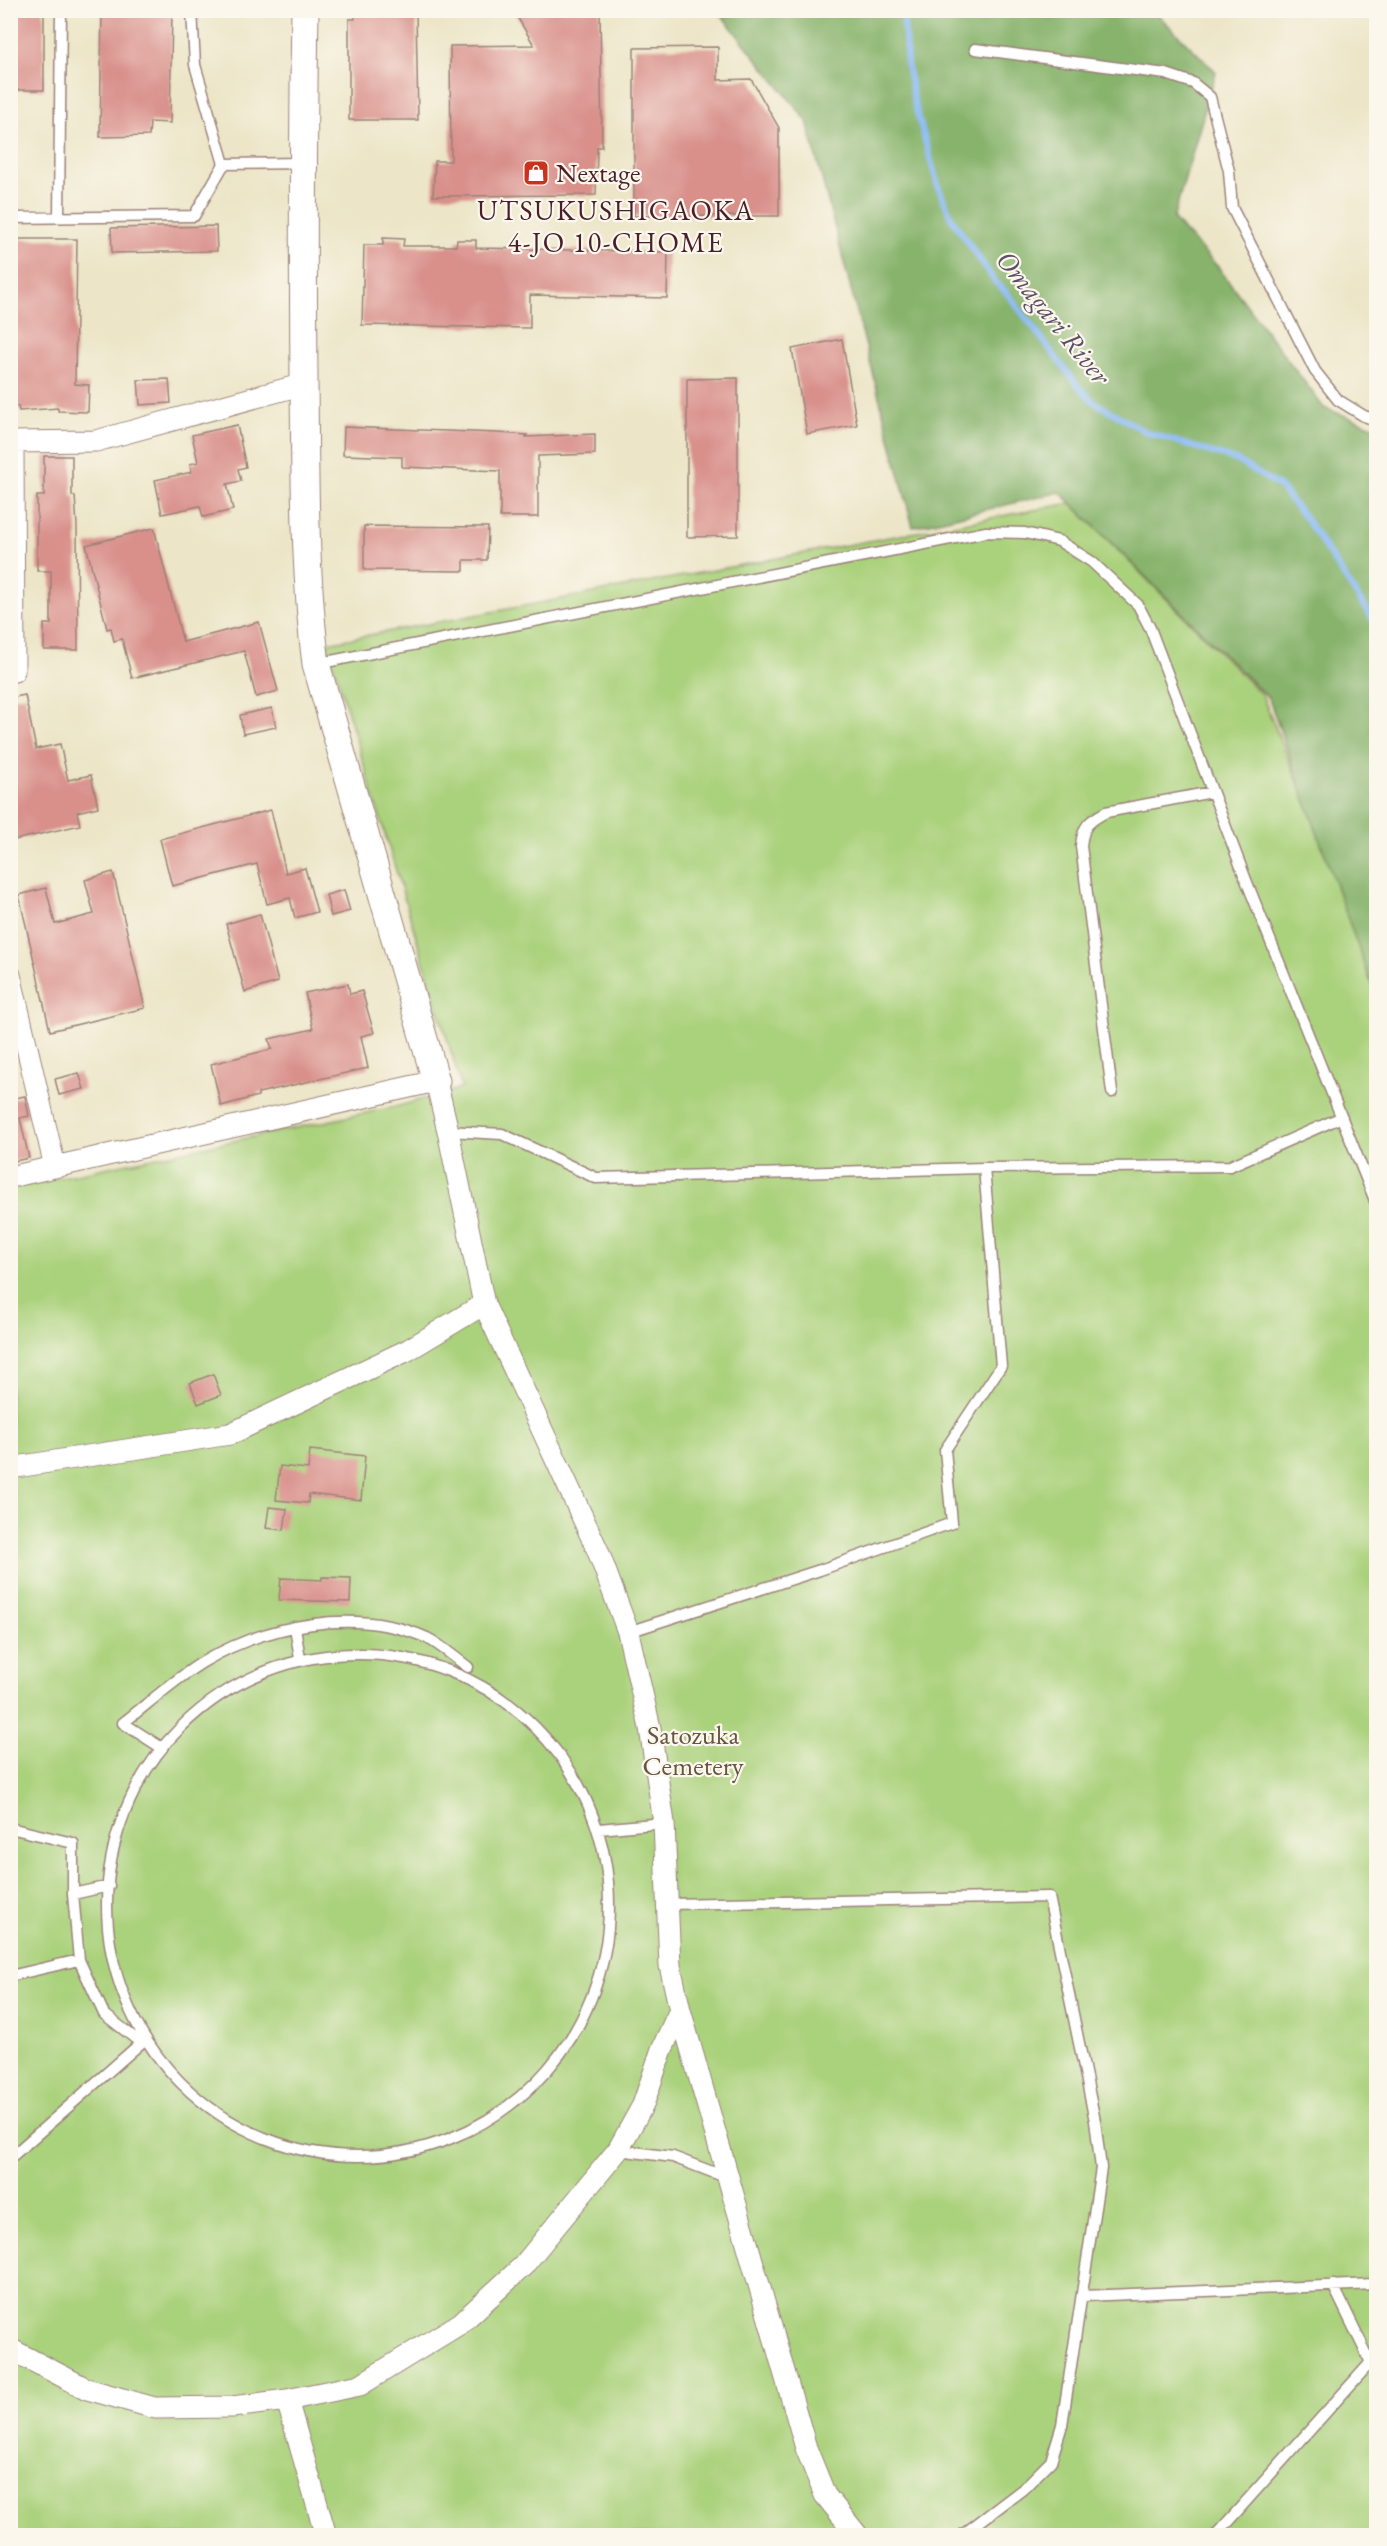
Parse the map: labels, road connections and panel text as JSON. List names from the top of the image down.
{
  "districts": ["UTSUKUSHIGAOKA 4-JO 10-CHOME"],
  "water": ["Omagari River"],
  "parks": ["Satozuka Cemetery"],
  "places": {
    "shop": ["Nextage"]
  }
}
